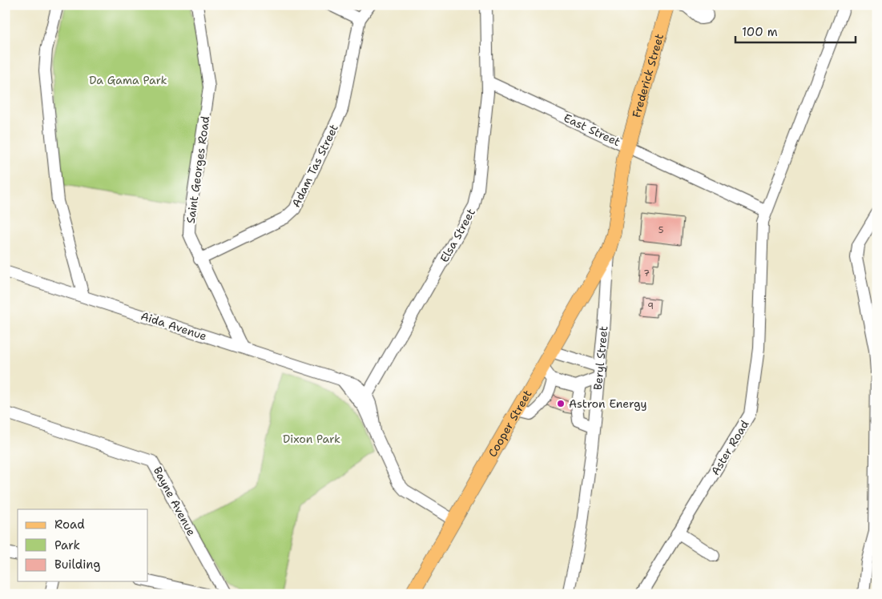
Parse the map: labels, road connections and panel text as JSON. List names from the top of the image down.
{
  "streets": {
    "main road": ["Frederick Street", "Beryl Street", "Cooper Street"],
    "street": [
      "East Street",
      "Adam Tas Street",
      "Saint Georges Road",
      "Elsa Street",
      "Aida Avenue",
      "Aster Road",
      "Bayne Avenue"
    ]
  },
  "crossings": [
    ["Frederick Street", "East Street"],
    ["Frederick Street", "Beryl Street"],
    ["East Street", "Elsa Street"],
    ["East Street", "Beryl Street"],
    ["East Street", "Aster Road"],
    ["Adam Tas Street", "Saint Georges Road"],
    ["Saint Georges Road", "Aida Avenue"],
    ["Elsa Street", "Aida Avenue"],
    ["Aida Avenue", "Cooper Street"],
    ["Beryl Street", "Cooper Street"]
  ],
  "parks": ["Da Gama Park", "Dixon Park"],
  "places": ["Astron Energy"],
  "house_numbers": ["5", "7", "9"],
  "legend": ["Road", "Park", "Building"],
  "scale_bar": "100 m"
}
